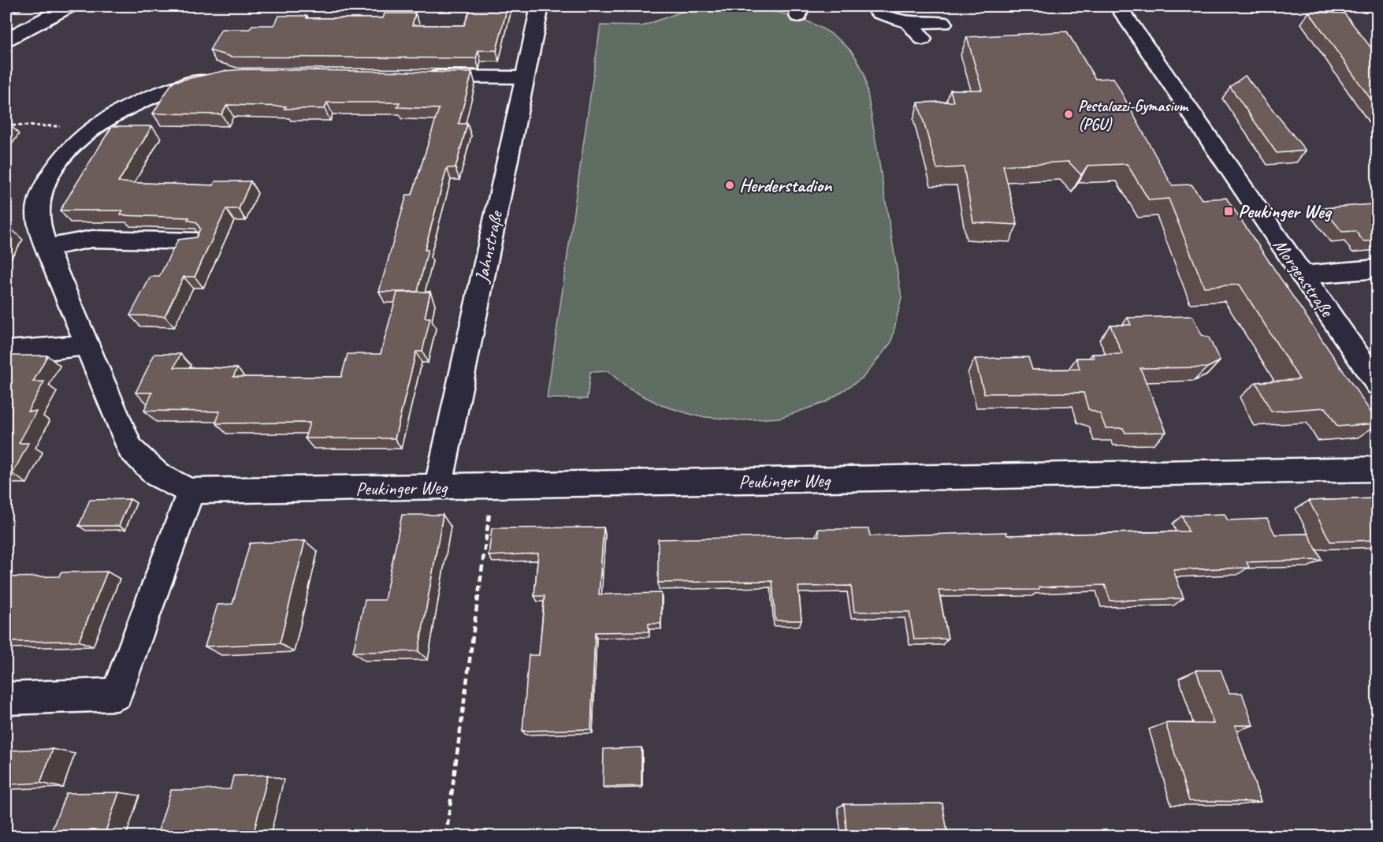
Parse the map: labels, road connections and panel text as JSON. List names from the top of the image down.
{
  "streets": {
    "street": ["Jahnstraße", "Morgenstraße", "Peukinger Weg"]
  },
  "crossings": [
    ["Jahnstraße", "Peukinger Weg"]
  ],
  "places": {
    "other": ["Pestalozzi-Gymasium (PGU)", "Herderstadion"],
    "transit": ["Peukinger Weg"]
  }
}
